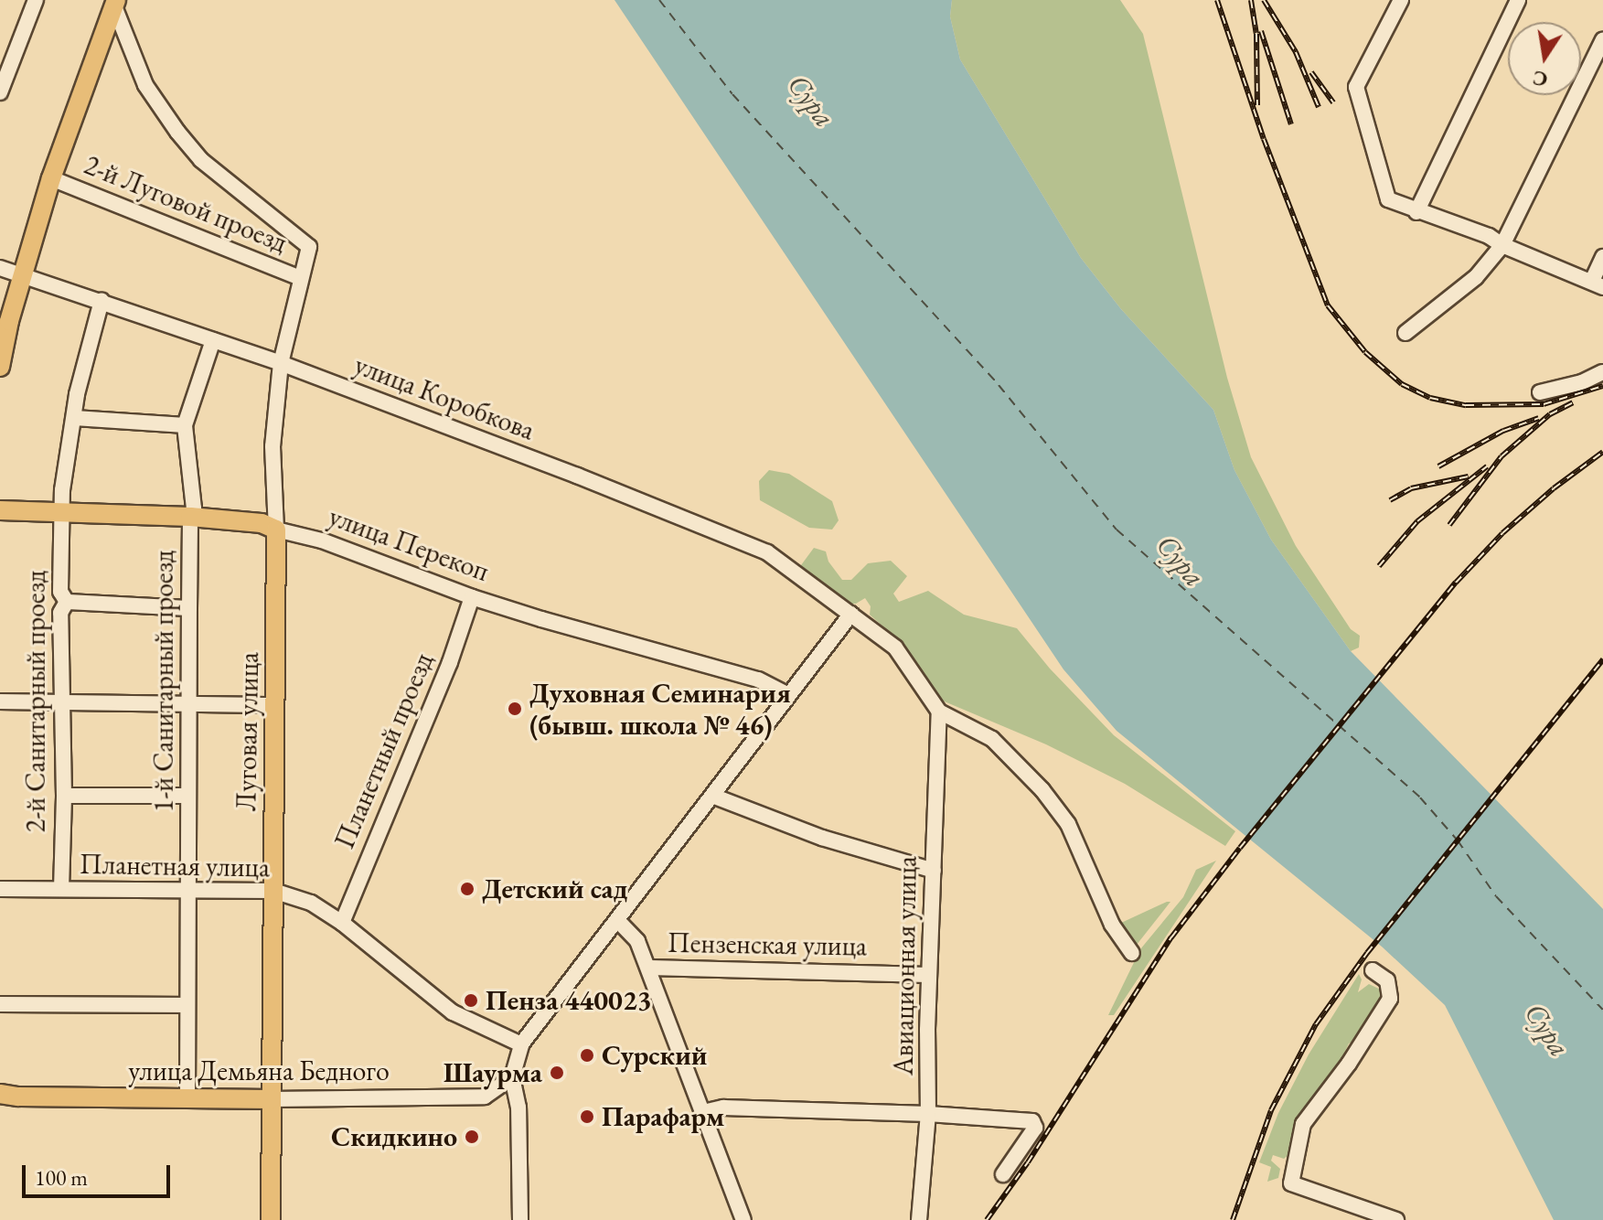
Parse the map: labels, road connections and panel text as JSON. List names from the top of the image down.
{
  "streets": {
    "main road": ["улица Перекоп", "Луговая улица", "улица Демьяна Бедного"],
    "street": [
      "2-й Луговой проезд",
      "улица Коробкова",
      "1-й Санитарный проезд",
      "2-й Санитарный проезд",
      "Планетный проезд",
      "Планетная улица",
      "Пензенская улица",
      "Авиационная улица"
    ]
  },
  "crossings": [
    ["2-й Луговой проезд", "Луговая улица"],
    ["улица Коробкова", "2-й Санитарный проезд"],
    ["улица Коробкова", "Луговая улица"],
    ["улица Коробкова", "Авиационная улица"],
    ["улица Перекоп", "1-й Санитарный проезд"],
    ["улица Перекоп", "2-й Санитарный проезд"],
    ["улица Перекоп", "Луговая улица"],
    ["улица Перекоп", "Планетный проезд"],
    ["1-й Санитарный проезд", "Планетная улица"],
    ["1-й Санитарный проезд", "улица Демьяна Бедного"],
    ["2-й Санитарный проезд", "Планетная улица"],
    ["Луговая улица", "Планетная улица"],
    ["Луговая улица", "улица Демьяна Бедного"],
    ["Планетный проезд", "Планетная улица"],
    ["Пензенская улица", "Авиационная улица"]
  ],
  "water": ["Сура"],
  "places": [
    "Духовная Семинария (бывш. школа № 46)",
    "Детский сад",
    "Пенза 440023",
    "Сурский",
    "Шаурма",
    "Парафарм",
    "Скидкино"
  ],
  "scale_bar": "100 m",
  "north": "bottom"
}
